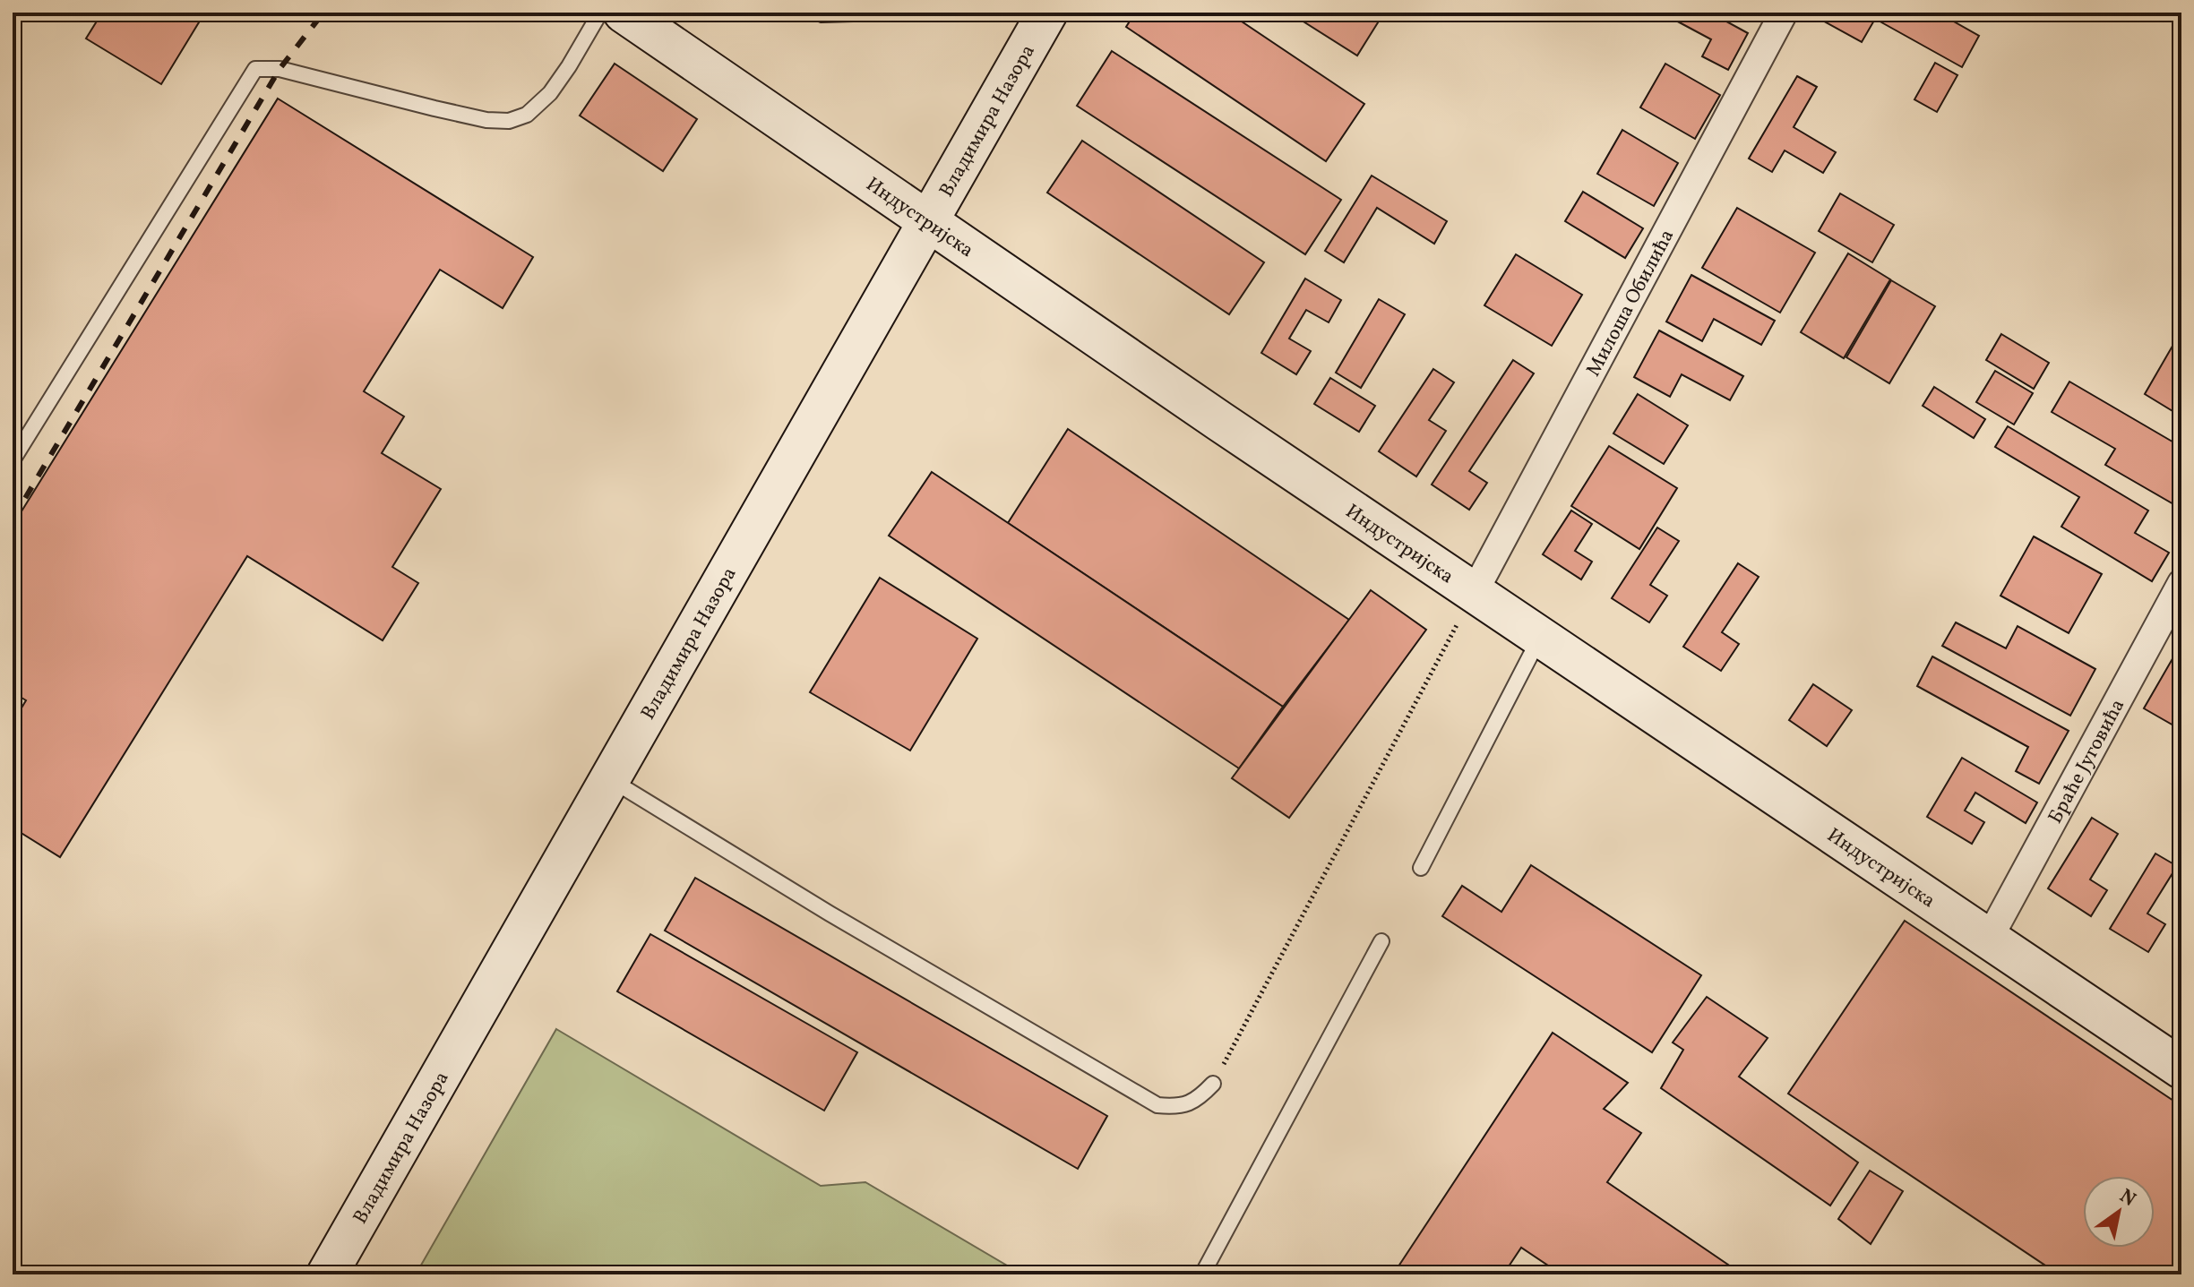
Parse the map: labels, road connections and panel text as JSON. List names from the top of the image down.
{
  "streets": {
    "main road": ["Владимира Назора", "Индустријска"],
    "street": ["Милоша Обилића", "Браће Југовића"]
  },
  "crossings": [
    ["Владимира Назора", "Индустријска"],
    ["Индустријска", "Милоша Обилића"],
    ["Индустријска", "Браће Југовића"]
  ],
  "north": "top right"
}
